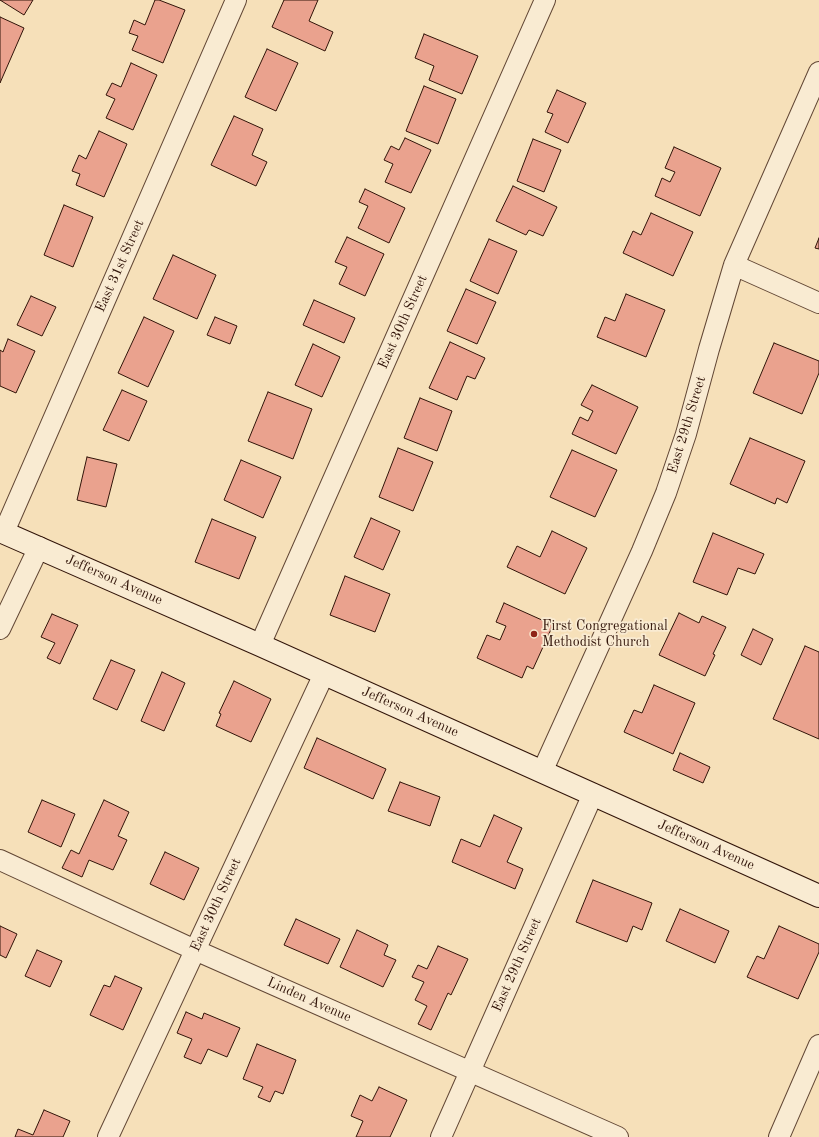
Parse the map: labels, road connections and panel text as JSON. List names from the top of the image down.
{
  "streets": {
    "main road": ["Jefferson Avenue"],
    "street": [
      "East 31st Street",
      "East 30th Street",
      "East 29th Street",
      "Linden Avenue"
    ]
  },
  "crossings": [
    ["East 31st Street", "Jefferson Avenue"],
    ["East 30th Street", "Jefferson Avenue"],
    ["East 30th Street", "Linden Avenue"],
    ["East 29th Street", "Jefferson Avenue"],
    ["East 29th Street", "Linden Avenue"]
  ],
  "places": ["First Congregational Methodist Church"]
}
